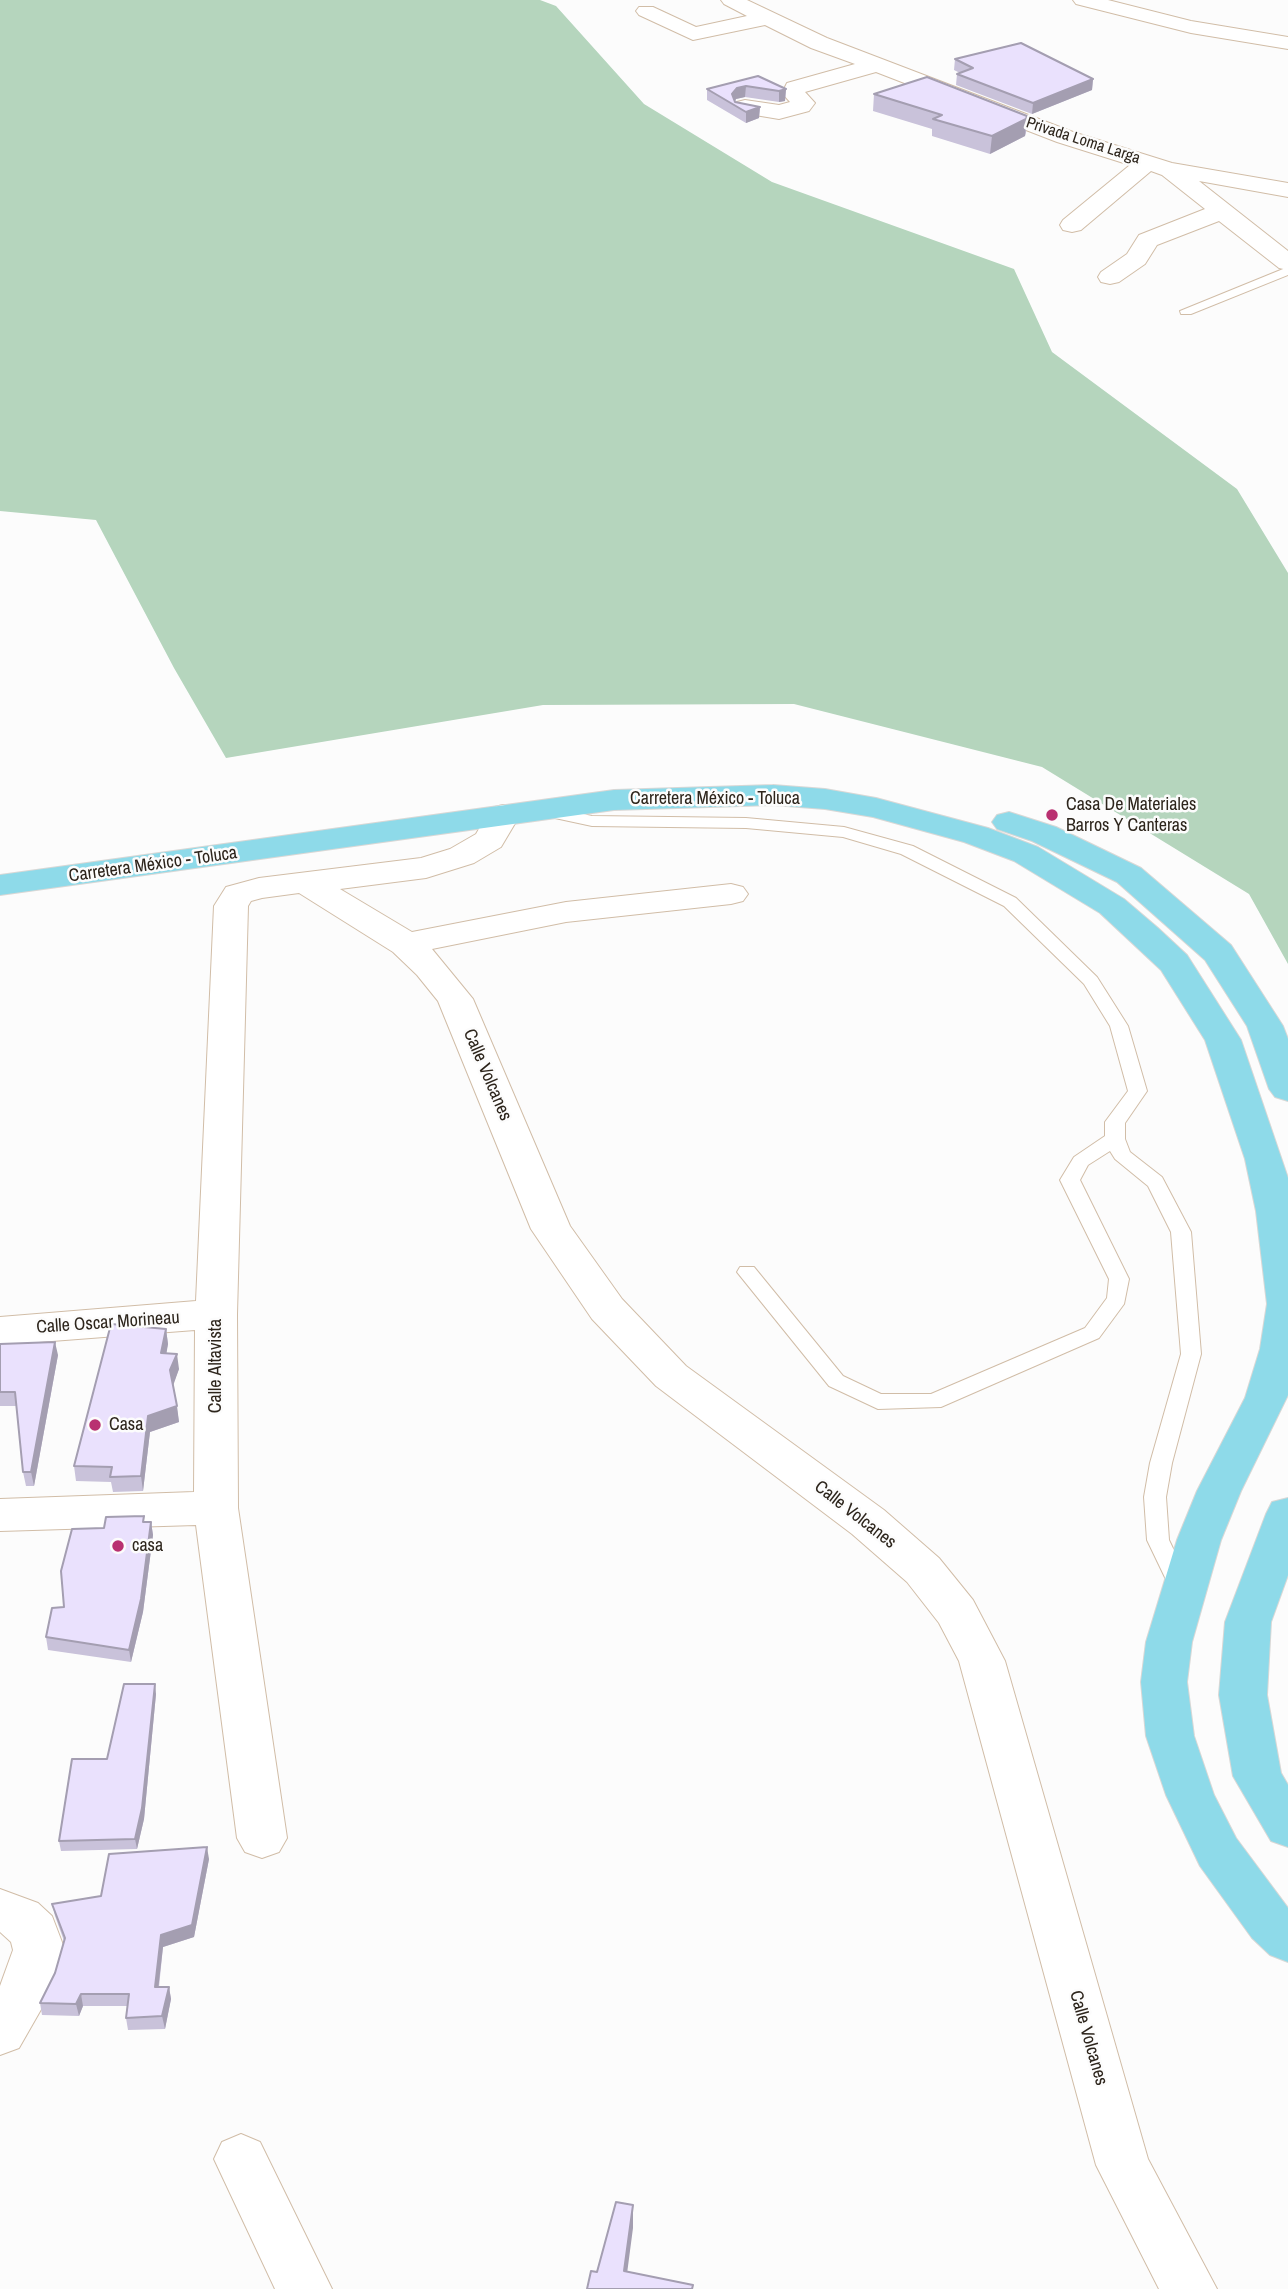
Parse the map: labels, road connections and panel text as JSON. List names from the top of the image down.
{
  "streets": {
    "main road": ["Carretera México - Toluca"],
    "street": [
      "Privada Loma Larga",
      "Calle Volcanes",
      "Calle Oscar Morineau",
      "Calle Altavista"
    ]
  },
  "crossings": [
    ["Calle Volcanes", "Calle Altavista"],
    ["Calle Oscar Morineau", "Calle Altavista"]
  ],
  "places": ["Casa De Materiales Barros Y Canteras", "Casa", "casa"]
}
